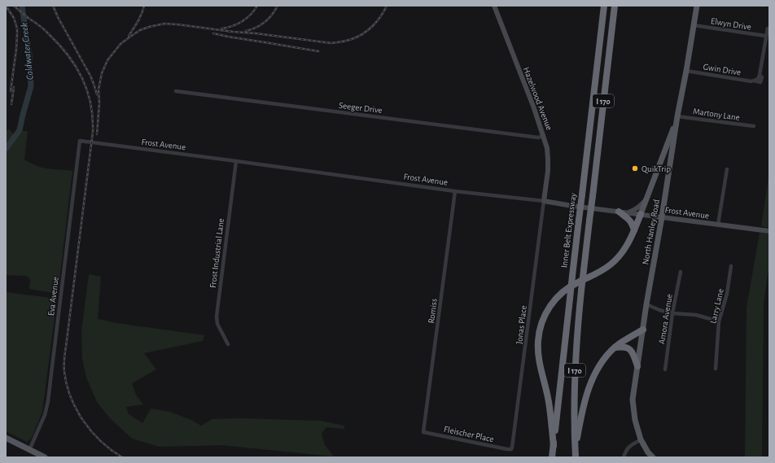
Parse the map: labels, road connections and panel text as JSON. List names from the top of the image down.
{
  "streets": {
    "highway": ["I 170", "Inner Belt Expressway"],
    "main road": ["North Hanley Road"],
    "street": [
      "Elwyn Drive",
      "Gwin Drive",
      "Hazelwood Avenue",
      "Seeger Drive",
      "Martony Lane",
      "Frost Avenue",
      "Frost Industrial Lane",
      "Eva Avenue",
      "Larry Lane",
      "Romiss",
      "Amora Avenue",
      "Jonas Place",
      "Fleischer Place"
    ]
  },
  "crossings": [
    ["Elwyn Drive", "Gwin Drive"],
    ["Elwyn Drive", "North Hanley Road"],
    ["Gwin Drive", "North Hanley Road"],
    ["Hazelwood Avenue", "Seeger Drive"],
    ["Hazelwood Avenue", "Frost Avenue"],
    ["Hazelwood Avenue", "Jonas Place"],
    ["Martony Lane", "North Hanley Road"],
    ["Frost Avenue", "North Hanley Road"],
    ["Frost Avenue", "Frost Industrial Lane"],
    ["Frost Avenue", "Eva Avenue"],
    ["Frost Avenue", "Romiss"],
    ["Frost Avenue", "Jonas Place"],
    ["Romiss", "Fleischer Place"],
    ["Jonas Place", "Fleischer Place"]
  ],
  "water": ["Coldwater Creek"],
  "places": ["QuikTrip"]
}
